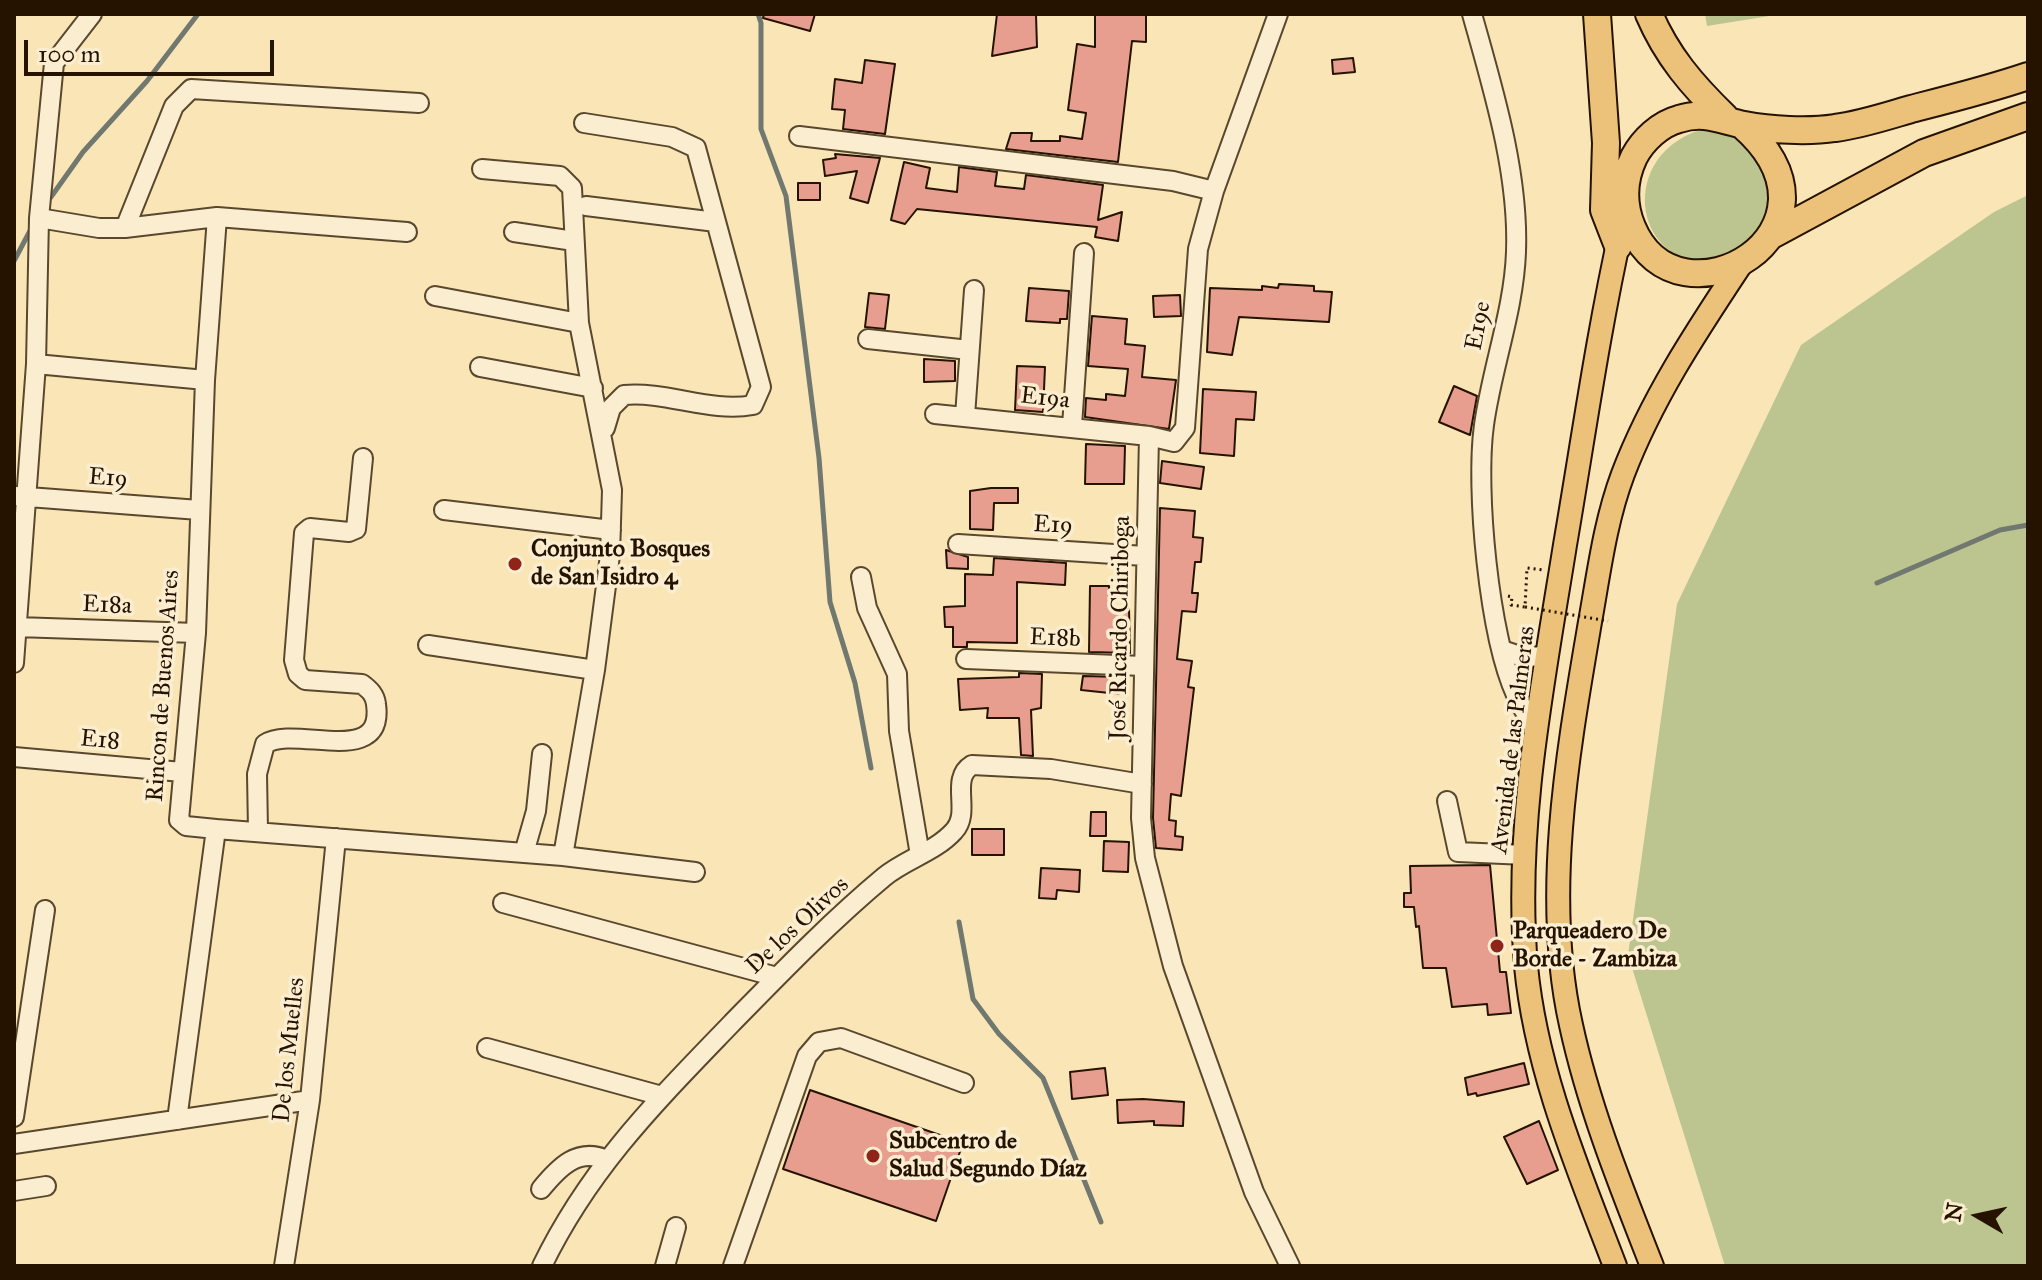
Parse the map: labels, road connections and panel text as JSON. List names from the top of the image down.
{
  "streets": {
    "main road": ["Avenida de las Palmeras"],
    "street": [
      "E19e",
      "E19a",
      "E19",
      "E18a",
      "José Ricardo Chiriboga",
      "E18b",
      "Rincon de Buenos Aires",
      "E18",
      "De los Olivos",
      "De los Muelles"
    ]
  },
  "crossings": [
    ["E19e", "Avenida de las Palmeras"],
    ["E19a", "José Ricardo Chiriboga"],
    ["E19", "José Ricardo Chiriboga"],
    ["E19", "Rincon de Buenos Aires"],
    ["E18a", "Rincon de Buenos Aires"],
    ["José Ricardo Chiriboga", "E18b"],
    ["José Ricardo Chiriboga", "De los Olivos"],
    ["Rincon de Buenos Aires", "E18"],
    ["Rincon de Buenos Aires", "De los Muelles"]
  ],
  "places": ["Conjunto Bosques de San Isidro 4", "Parqueadero De Borde - Zambiza", "Subcentro de Salud Segundo Díaz"],
  "scale_bar": "100 m",
  "north": "left"
}
